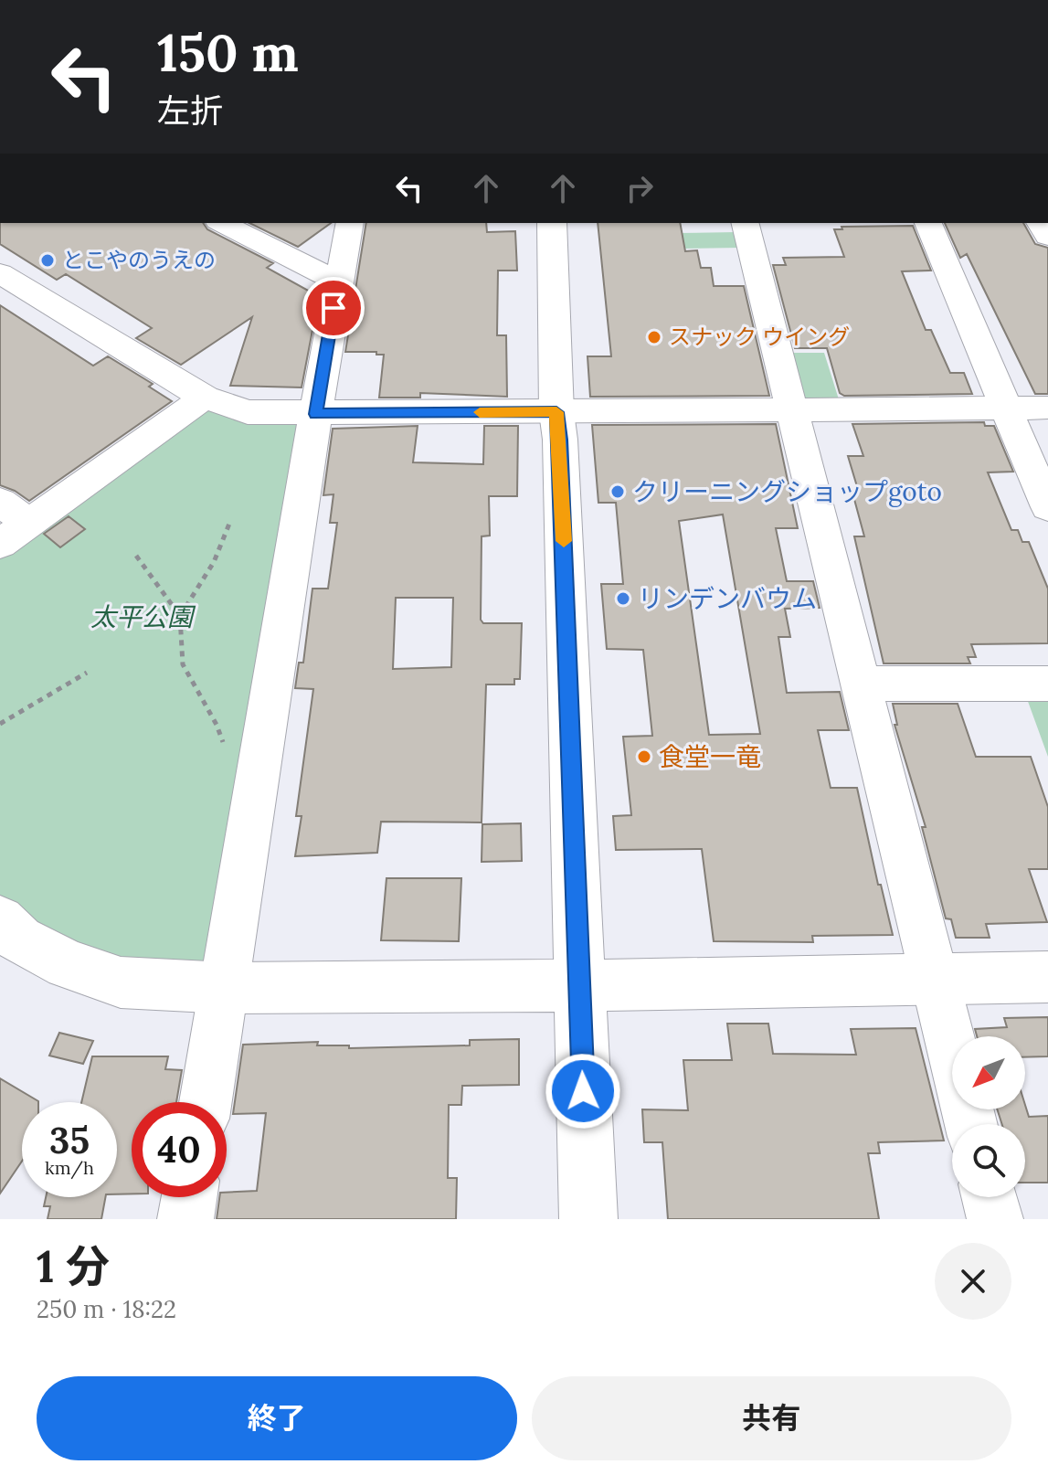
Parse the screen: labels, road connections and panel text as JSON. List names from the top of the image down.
{
  "parks": ["太平公園"],
  "places": [
    "とこやのうえの",
    "スナック ウイング",
    "クリーニングショップgoto",
    "リンデンバウム",
    "食堂一竜"
  ],
  "north": "bottom left",
  "page": {
    "turn": ["150 m", "左折"],
    "speed": "35 km/h",
    "limit": "40",
    "heading": ["1 分", "250 m · 18:22"],
    "buttons": ["終了", "共有"]
  }
}
